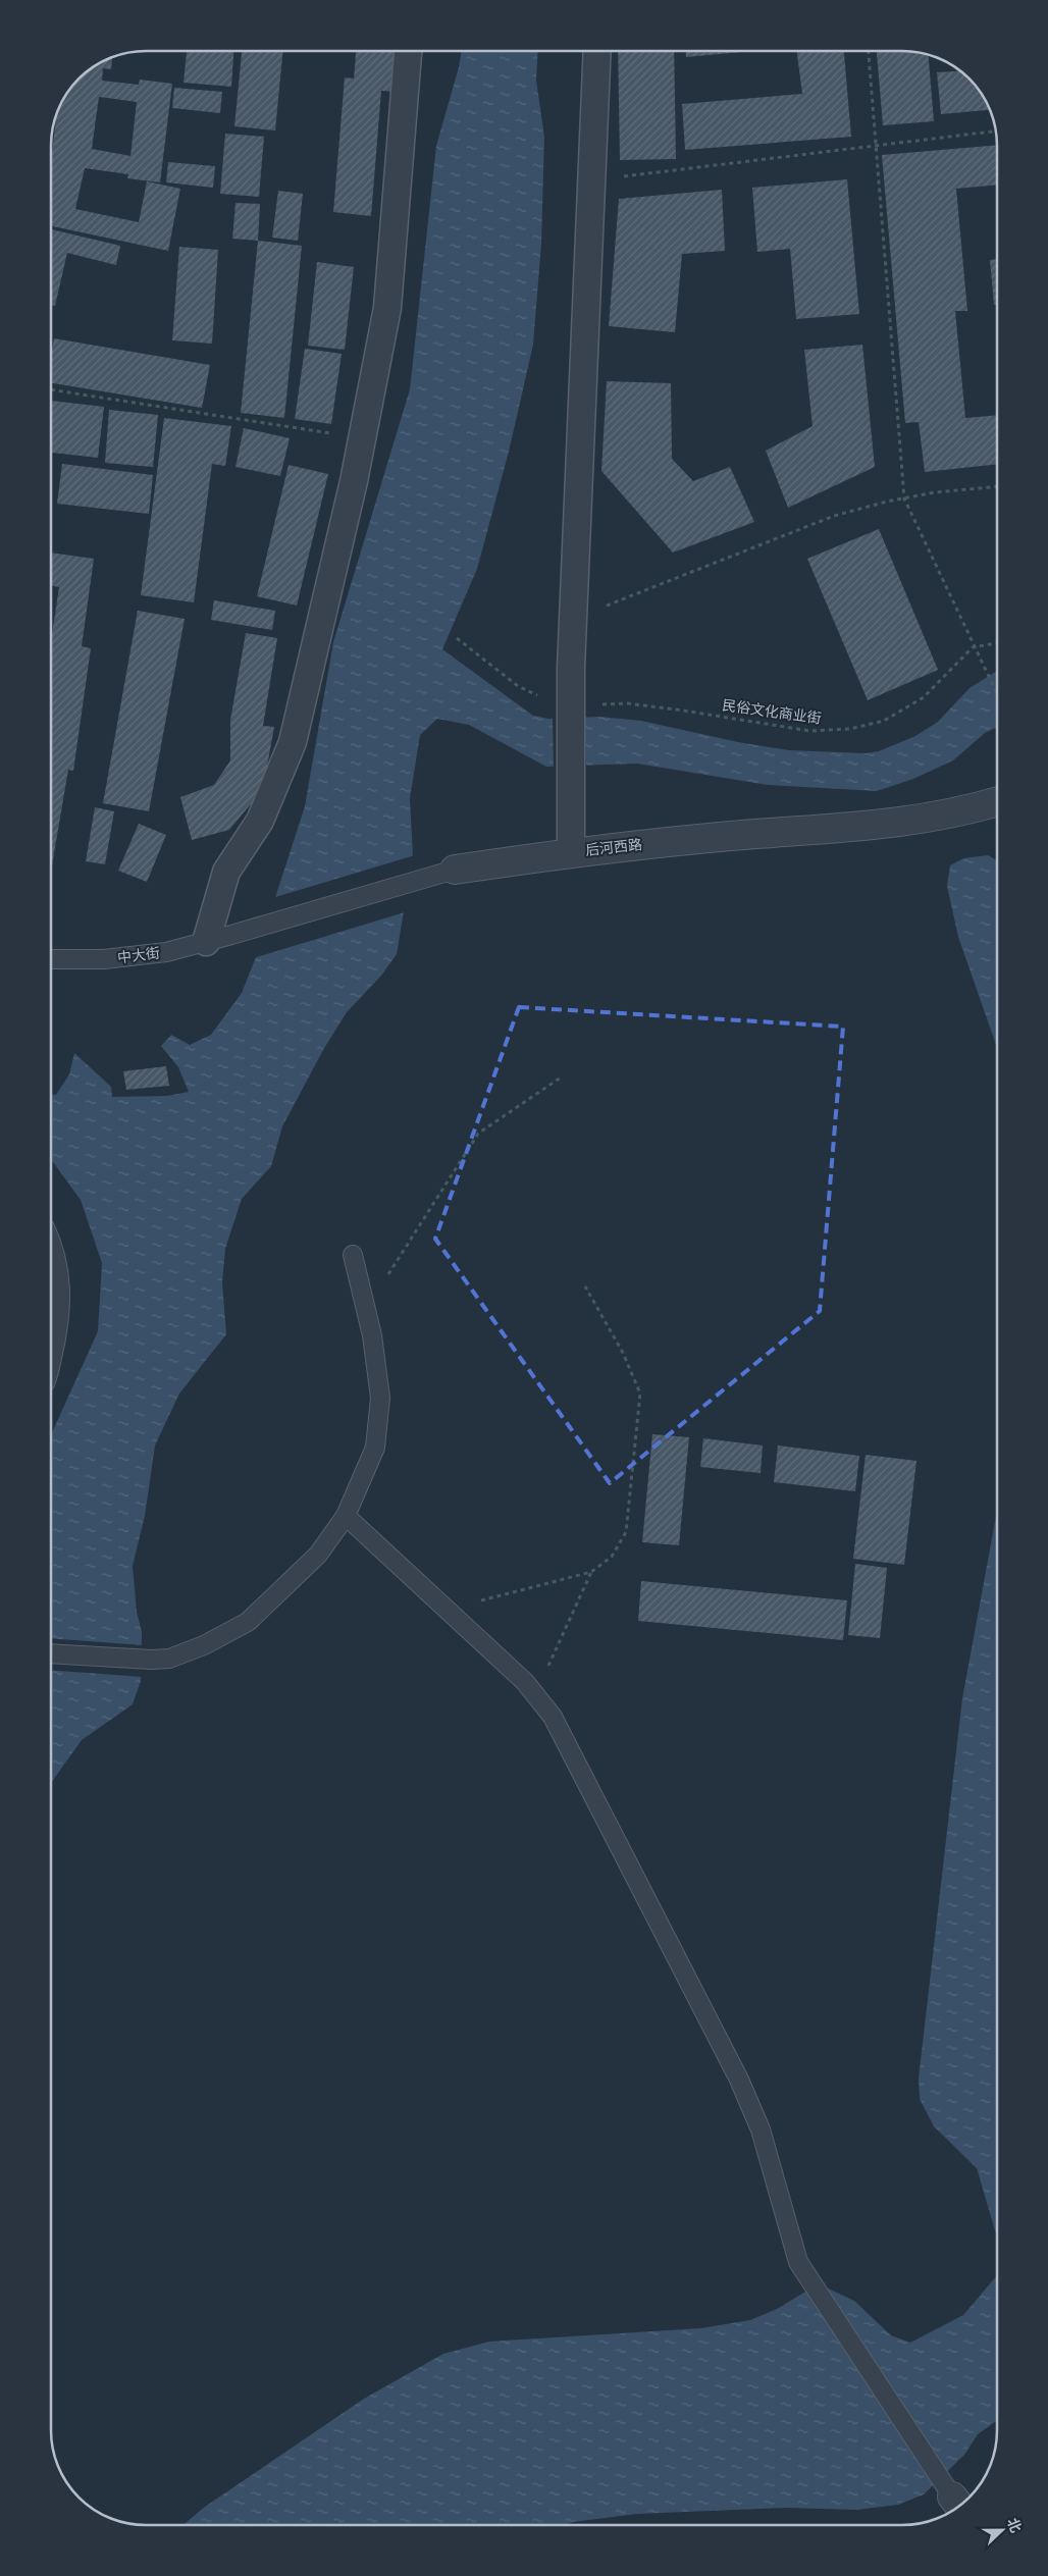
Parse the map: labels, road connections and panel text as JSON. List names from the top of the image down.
{
  "streets": {
    "street": ["后河西路"],
    "lane": ["中大街"],
    "path": ["民俗文化商业街"]
  },
  "crossings": [
    ["后河西路", "中大街"]
  ],
  "north": "right"
}
